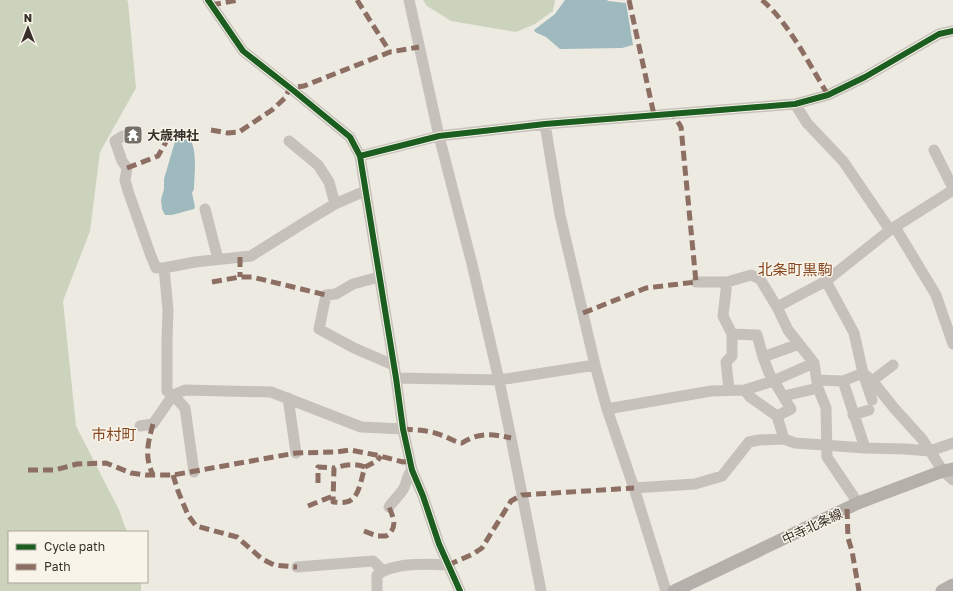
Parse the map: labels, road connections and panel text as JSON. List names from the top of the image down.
{
  "streets": {
    "main road": ["中寺北条線"]
  },
  "districts": ["北条町黒駒", "市村町"],
  "places": {
    "temple": ["大歳神社"]
  },
  "legend": ["Cycle path", "Path"],
  "north": "top"
}
